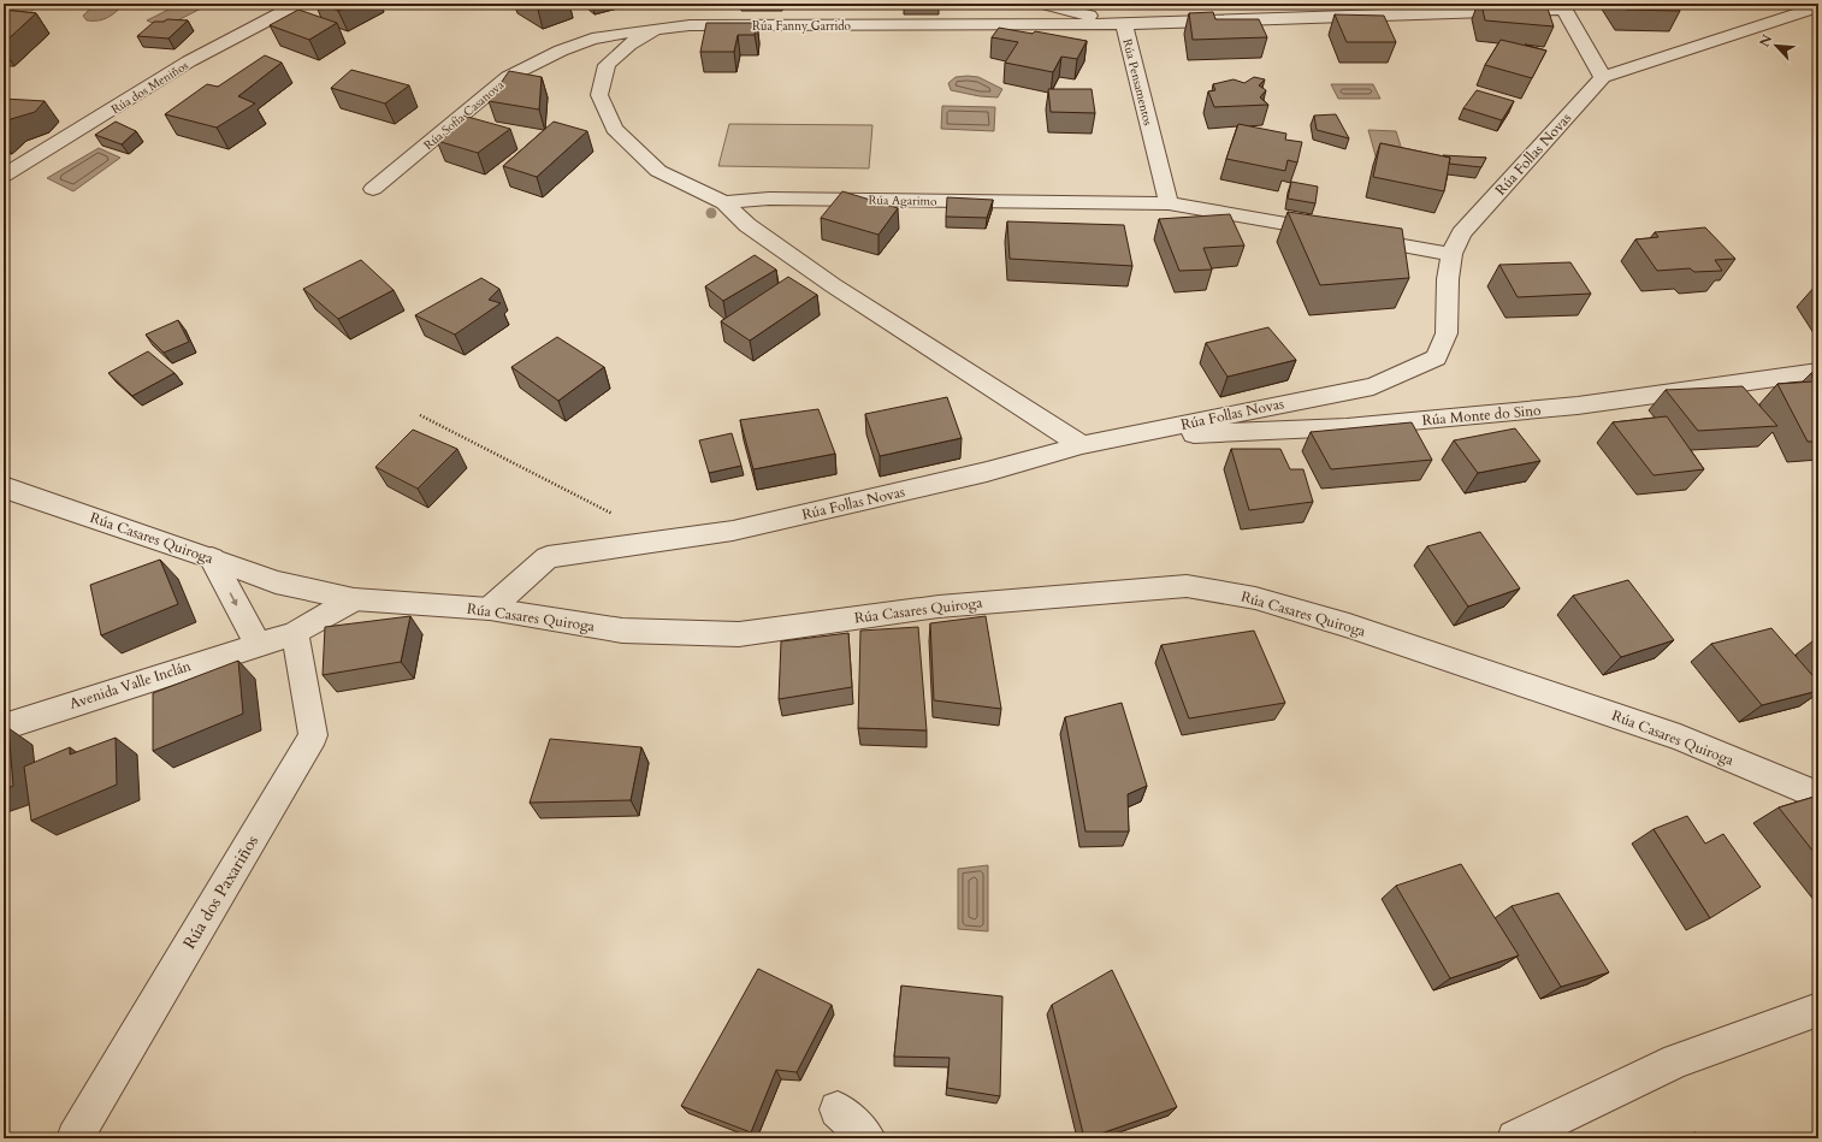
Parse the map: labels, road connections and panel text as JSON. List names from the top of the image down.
{
  "streets": {
    "street": [
      "Rúa Fanny Garrido",
      "Rúa Pensamentos",
      "Rúa dos Meniños",
      "Rúa Sofía Casanova",
      "Rúa Follas Novas",
      "Rúa Agarimo",
      "Rúa Monte do Sino",
      "Rúa Casares Quiroga",
      "Avenida Valle Inclán",
      "Rúa dos Paxariños"
    ]
  },
  "crossings": [
    ["Rúa Fanny Garrido", "Rúa Pensamentos"],
    ["Rúa Fanny Garrido", "Rúa Sofía Casanova"],
    ["Rúa Pensamentos", "Rúa Follas Novas"],
    ["Rúa Pensamentos", "Rúa Agarimo"],
    ["Rúa Follas Novas", "Rúa Agarimo"],
    ["Rúa Follas Novas", "Rúa Monte do Sino"],
    ["Rúa Follas Novas", "Rúa Casares Quiroga"],
    ["Rúa Casares Quiroga", "Avenida Valle Inclán"],
    ["Avenida Valle Inclán", "Rúa dos Paxariños"]
  ],
  "north": "top left"
}
